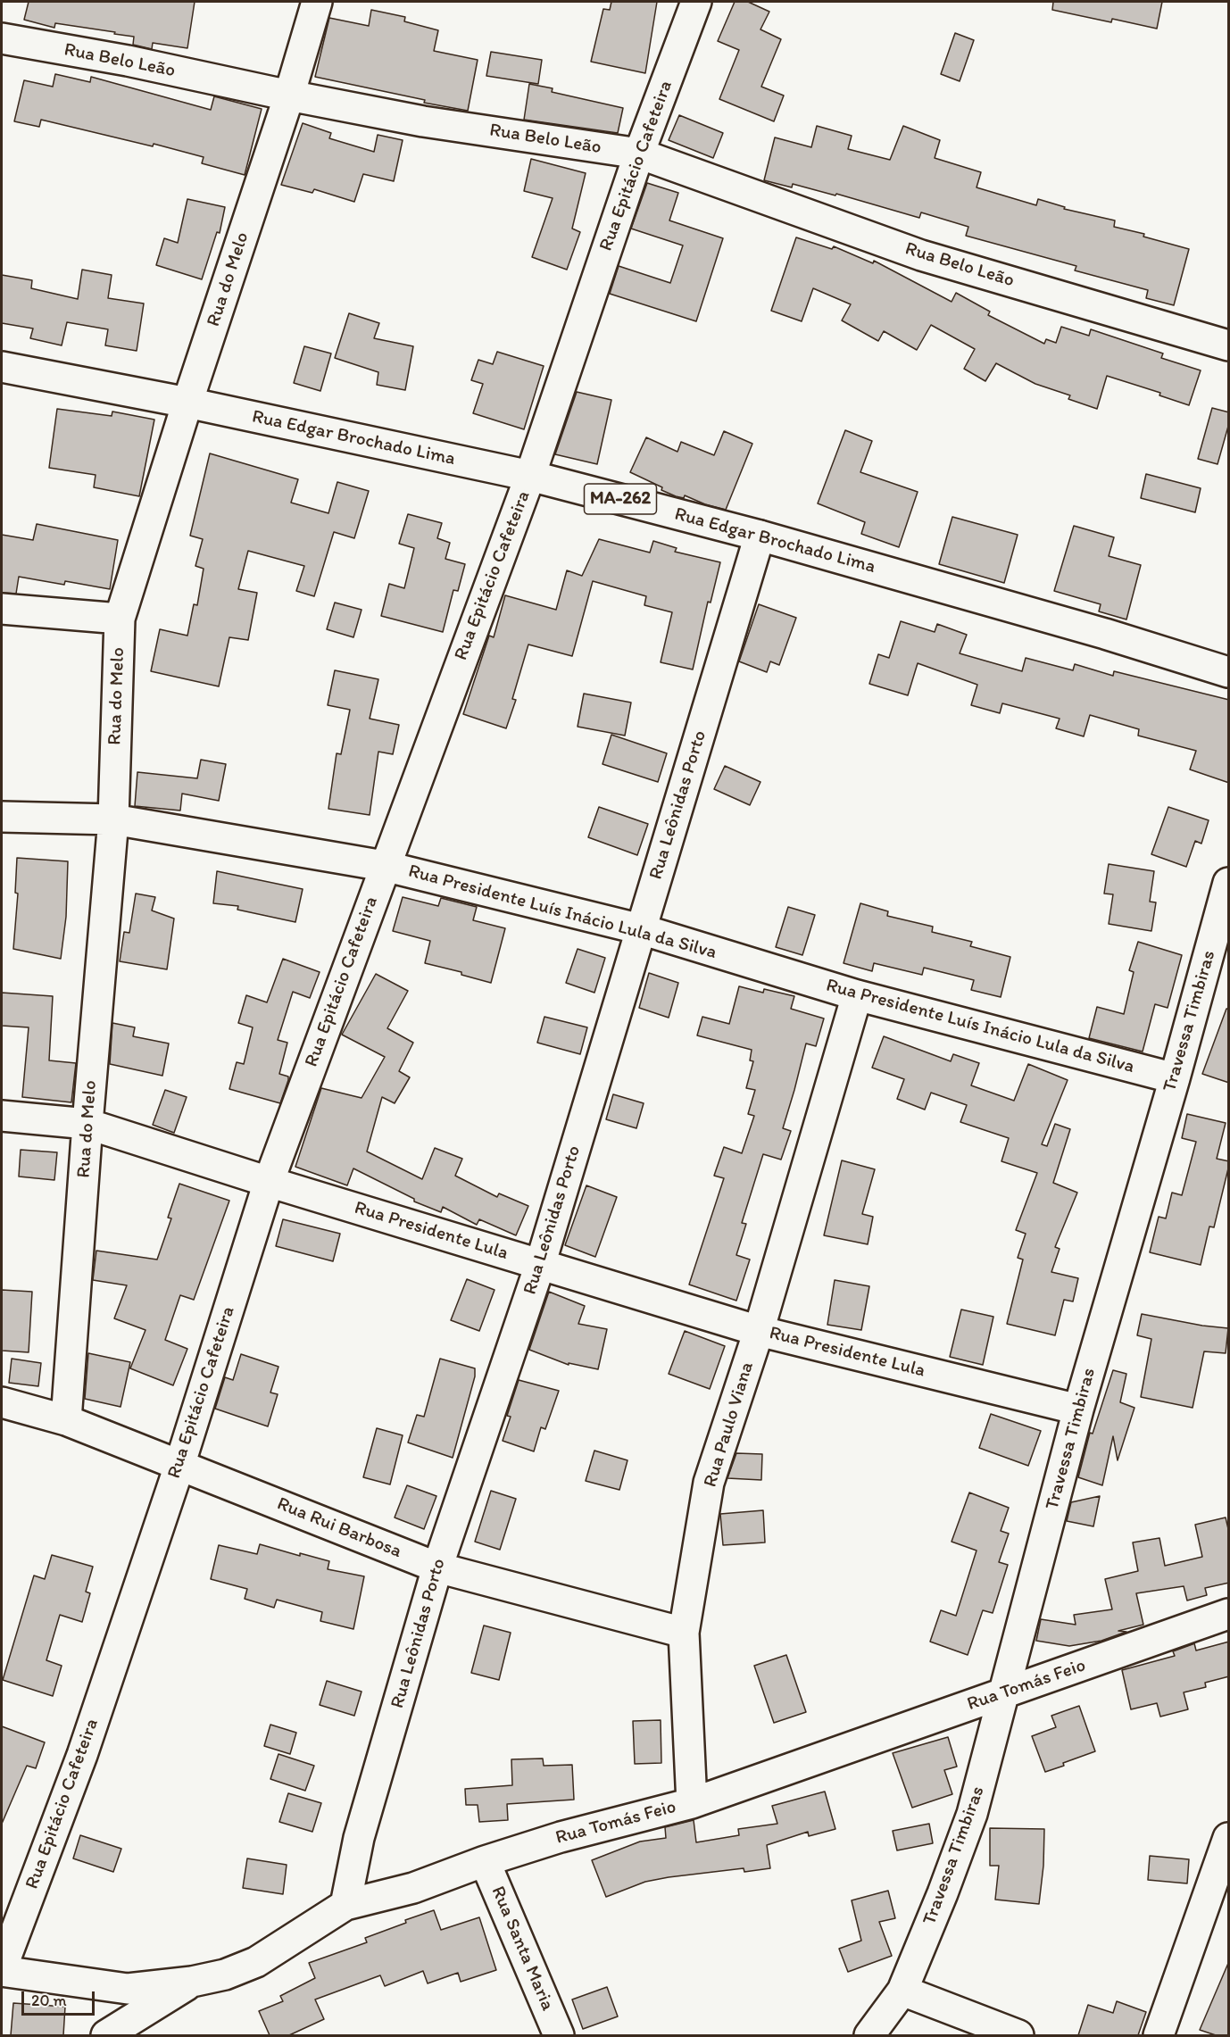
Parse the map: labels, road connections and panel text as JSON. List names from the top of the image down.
{
  "streets": {
    "street": [
      "Rua Belo Leão",
      "Rua Epitácio Cafeteira",
      "Rua do Melo",
      "Rua Edgar Brochado Lima",
      "MA-262",
      "Rua Leônidas Porto",
      "Rua Presidente Luís Inácio Lula da Silva",
      "Travessa Timbiras",
      "Rua Presidente Lula",
      "Rua Paulo Viana",
      "Rua Rui Barbosa",
      "Rua Tomás Feio",
      "Rua Santa Maria"
    ]
  },
  "crossings": [
    ["Rua Belo Leão", "Rua Epitácio Cafeteira"],
    ["Rua Belo Leão", "Rua do Melo"],
    ["Rua Epitácio Cafeteira", "Rua Edgar Brochado Lima"],
    ["Rua Epitácio Cafeteira", "Rua Presidente Luís Inácio Lula da Silva"],
    ["Rua Epitácio Cafeteira", "Rua Presidente Lula"],
    ["Rua Epitácio Cafeteira", "Rua Rui Barbosa"],
    ["Rua Epitácio Cafeteira", "Rua Tomás Feio"],
    ["Rua do Melo", "Rua Edgar Brochado Lima"],
    ["Rua do Melo", "Rua Presidente Luís Inácio Lula da Silva"],
    ["Rua do Melo", "Rua Presidente Lula"],
    ["Rua do Melo", "Rua Rui Barbosa"],
    ["Rua Edgar Brochado Lima", "Rua Leônidas Porto"],
    ["Rua Leônidas Porto", "Rua Presidente Luís Inácio Lula da Silva"],
    ["Rua Leônidas Porto", "Rua Presidente Lula"],
    ["Rua Leônidas Porto", "Rua Rui Barbosa"],
    ["Rua Leônidas Porto", "Rua Tomás Feio"],
    ["Rua Presidente Luís Inácio Lula da Silva", "Travessa Timbiras"],
    ["Rua Presidente Luís Inácio Lula da Silva", "Rua Paulo Viana"],
    ["Travessa Timbiras", "Rua Presidente Lula"],
    ["Travessa Timbiras", "Rua Tomás Feio"],
    ["Rua Presidente Lula", "Rua Paulo Viana"],
    ["Rua Paulo Viana", "Rua Rui Barbosa"],
    ["Rua Paulo Viana", "Rua Tomás Feio"],
    ["Rua Tomás Feio", "Rua Santa Maria"]
  ],
  "scale_bar": "20 m"
}
